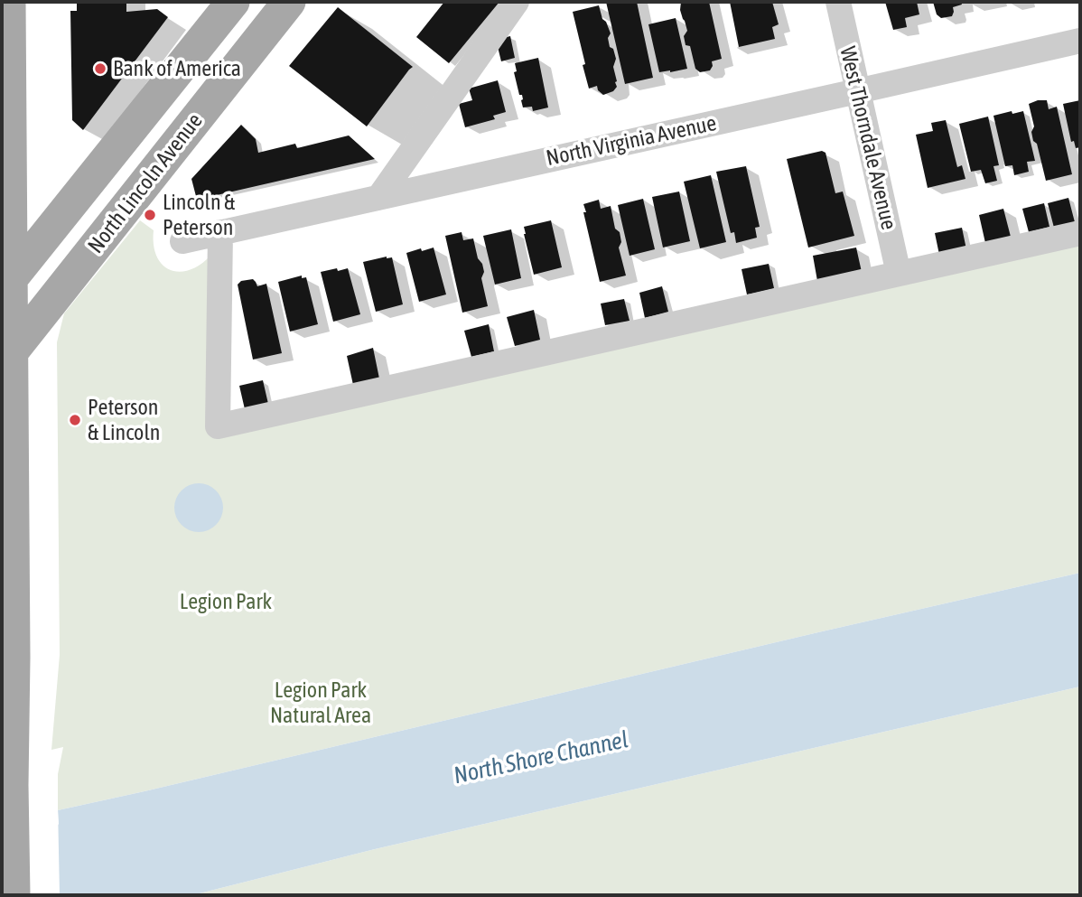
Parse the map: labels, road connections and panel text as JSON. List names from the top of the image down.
{
  "streets": {
    "main road": ["North Lincoln Avenue"],
    "street": ["West Thorndale Avenue", "North Virginia Avenue"]
  },
  "crossings": [
    ["West Thorndale Avenue", "North Virginia Avenue"]
  ],
  "water": ["North Shore Channel"],
  "parks": ["Legion Park", "Legion Park Natural Area"],
  "places": ["Bank of America", "Lincoln & Peterson", "Peterson & Lincoln"]
}
